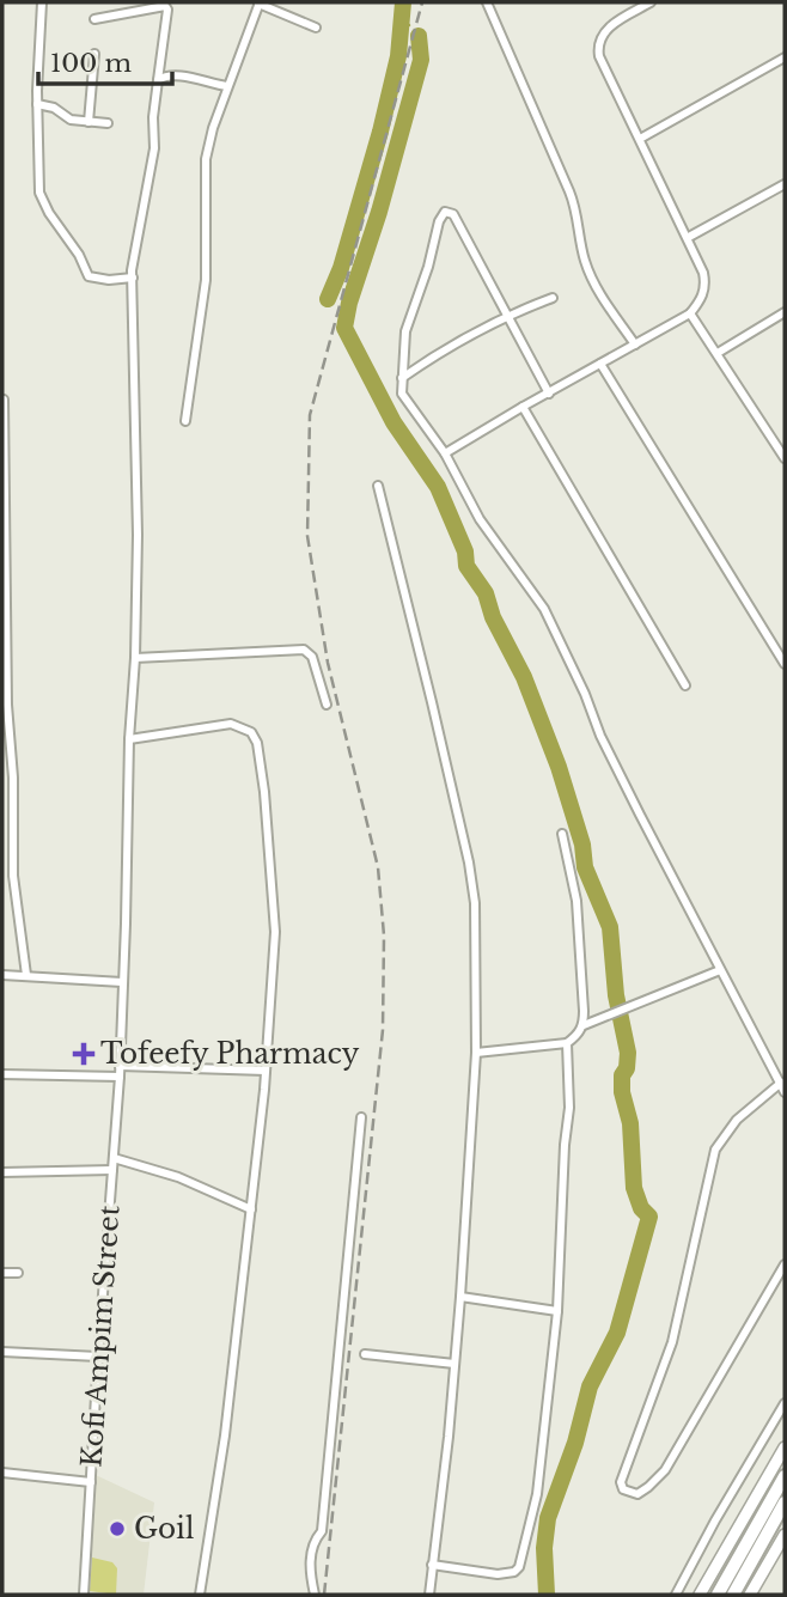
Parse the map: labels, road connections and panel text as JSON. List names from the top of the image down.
{
  "streets": {
    "street": ["Kofi Ampim Street"]
  },
  "places": {
    "health": ["Tofeefy Pharmacy"],
    "other": ["Goil"]
  },
  "scale_bar": "100 m"
}
